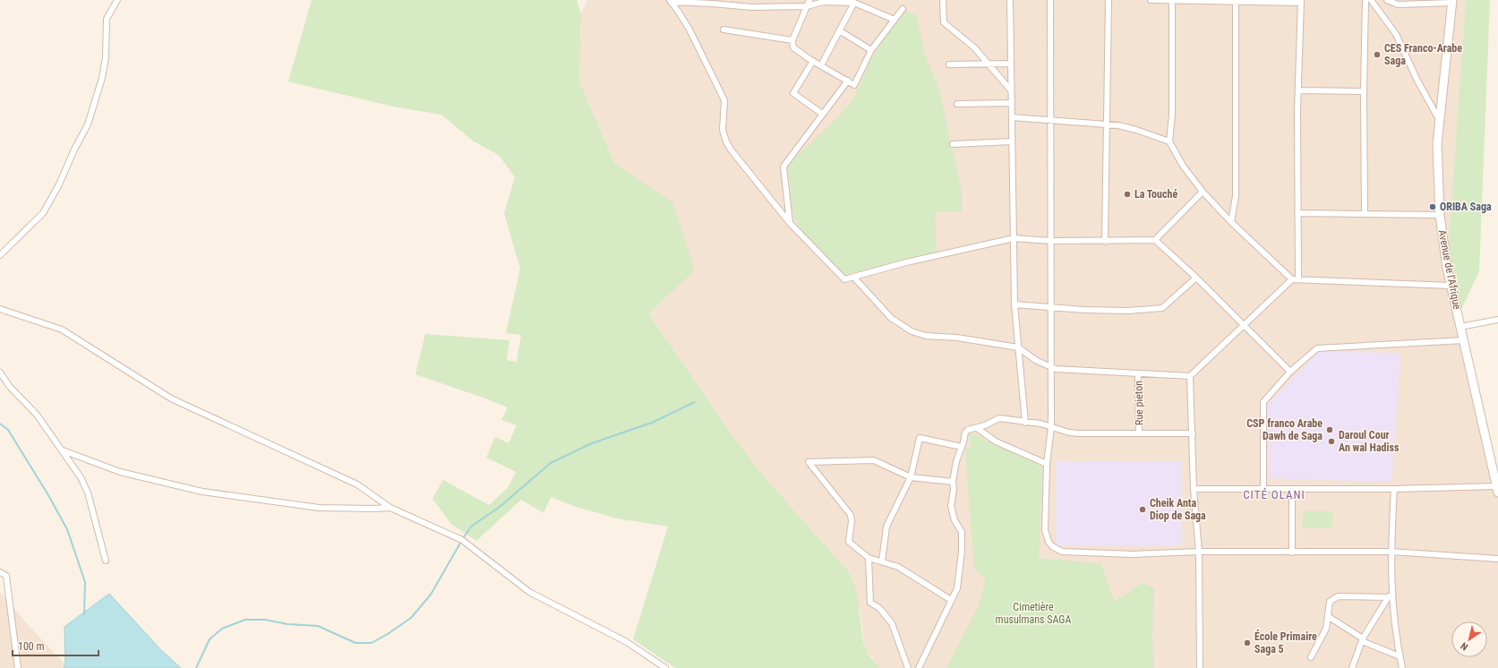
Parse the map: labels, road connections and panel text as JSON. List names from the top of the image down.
{
  "streets": {
    "main road": ["Avenue de l'Afrique"],
    "street": ["Rue pieton"]
  },
  "districts": ["CITÉ OLANI"],
  "parks": ["Cimetière musulmans SAGA"],
  "places": [
    "CES Franco-Arabe Saga",
    "La Touché",
    "ORIBA Saga",
    "CSP franco Arabe Dawh de Saga",
    "Daroul Cour An wal Hadiss",
    "Cheik Anta Diop de Saga",
    "École Primaire Saga 5"
  ],
  "scale_bar": "100 m",
  "north": "bottom left"
}
